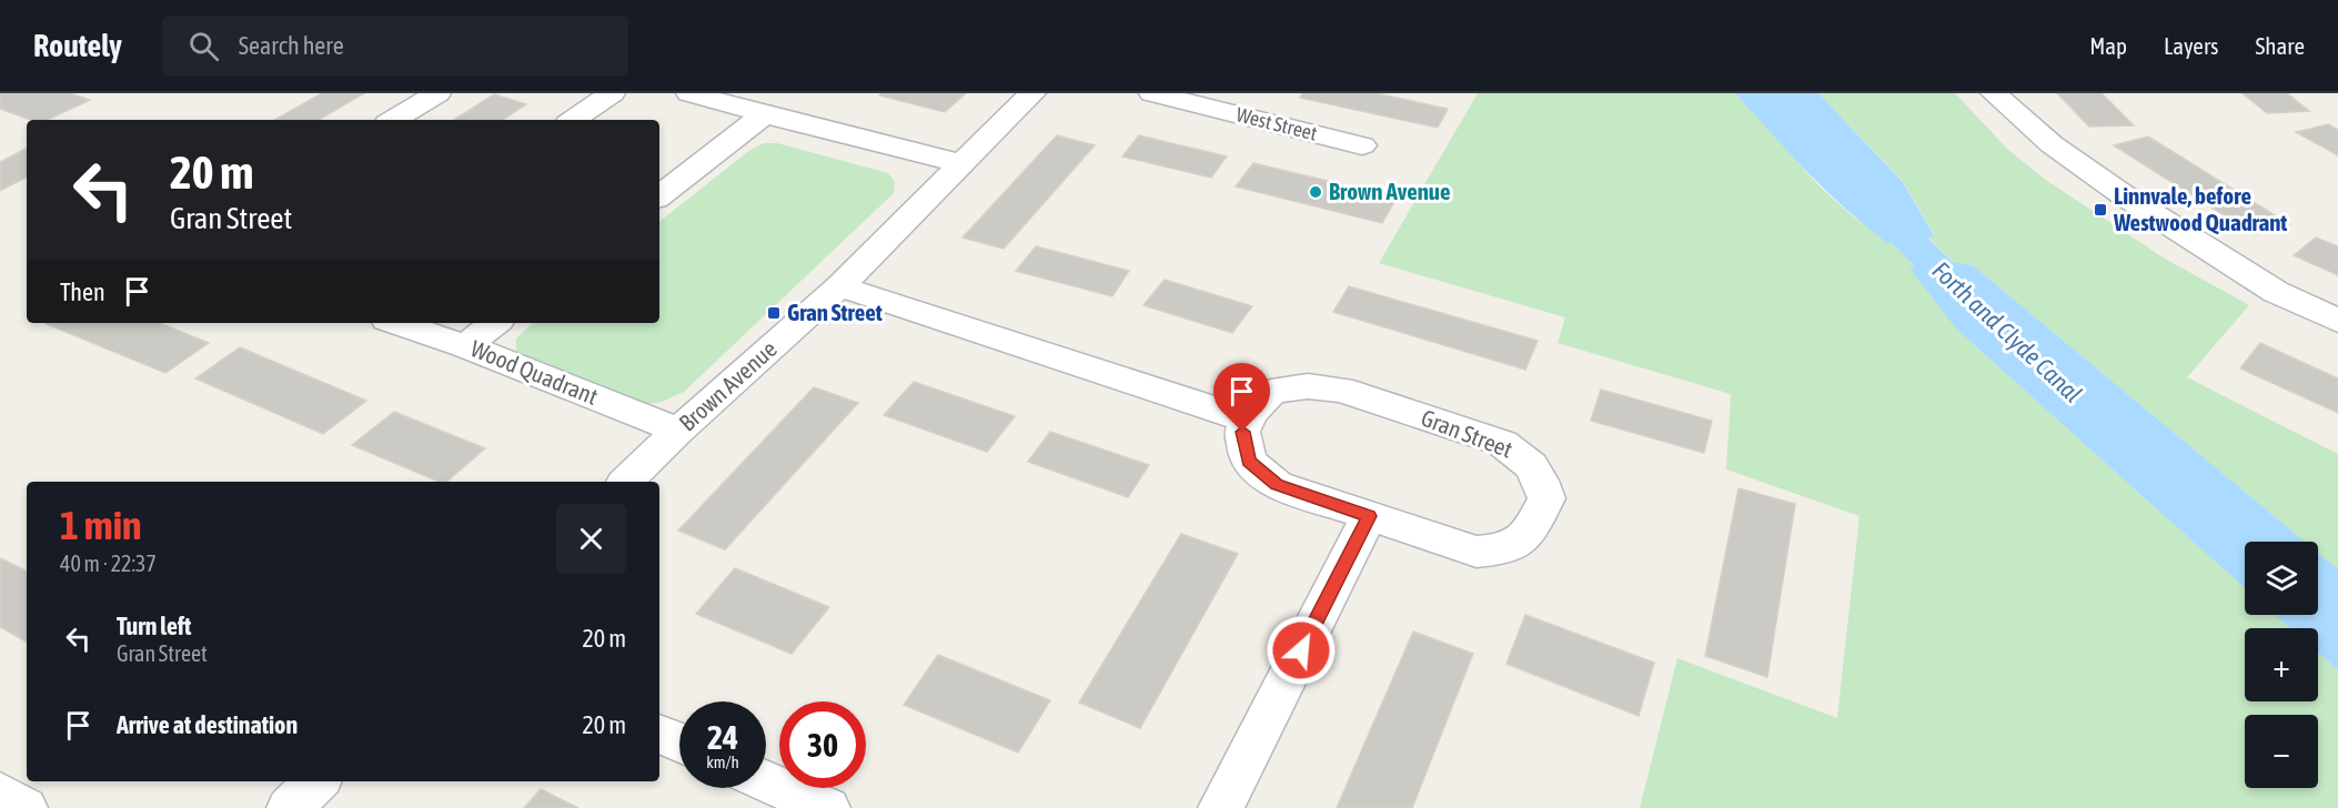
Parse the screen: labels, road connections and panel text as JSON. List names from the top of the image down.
{
  "streets": {
    "street": [
      "West Street",
      "Wood Quadrant",
      "Brown Avenue",
      "Gran Street"
    ]
  },
  "crossings": [
    ["Wood Quadrant", "Brown Avenue"]
  ],
  "water": ["Forth and Clyde Canal"],
  "places": {
    "other": ["Brown Avenue"],
    "transit": ["Linnvale, before Westwood Quadrant", "Gran Street"]
  },
  "page": {
    "header": "Routely",
    "search": "Search here",
    "nav": ["Map", "Layers", "Share"],
    "turn": ["20 m", "Gran Street"],
    "then": "Then",
    "heading": ["1 min", "40 m · 22:37"],
    "map_buttons": ["+", "−"],
    "list": [
      {
        "name": "Turn left",
        "note": "Gran Street",
        "value": "20 m"
      },
      {
        "name": "Arrive at destination",
        "value": "20 m"
      }
    ],
    "speed": "24 km/h",
    "limit": "30"
  }
}
